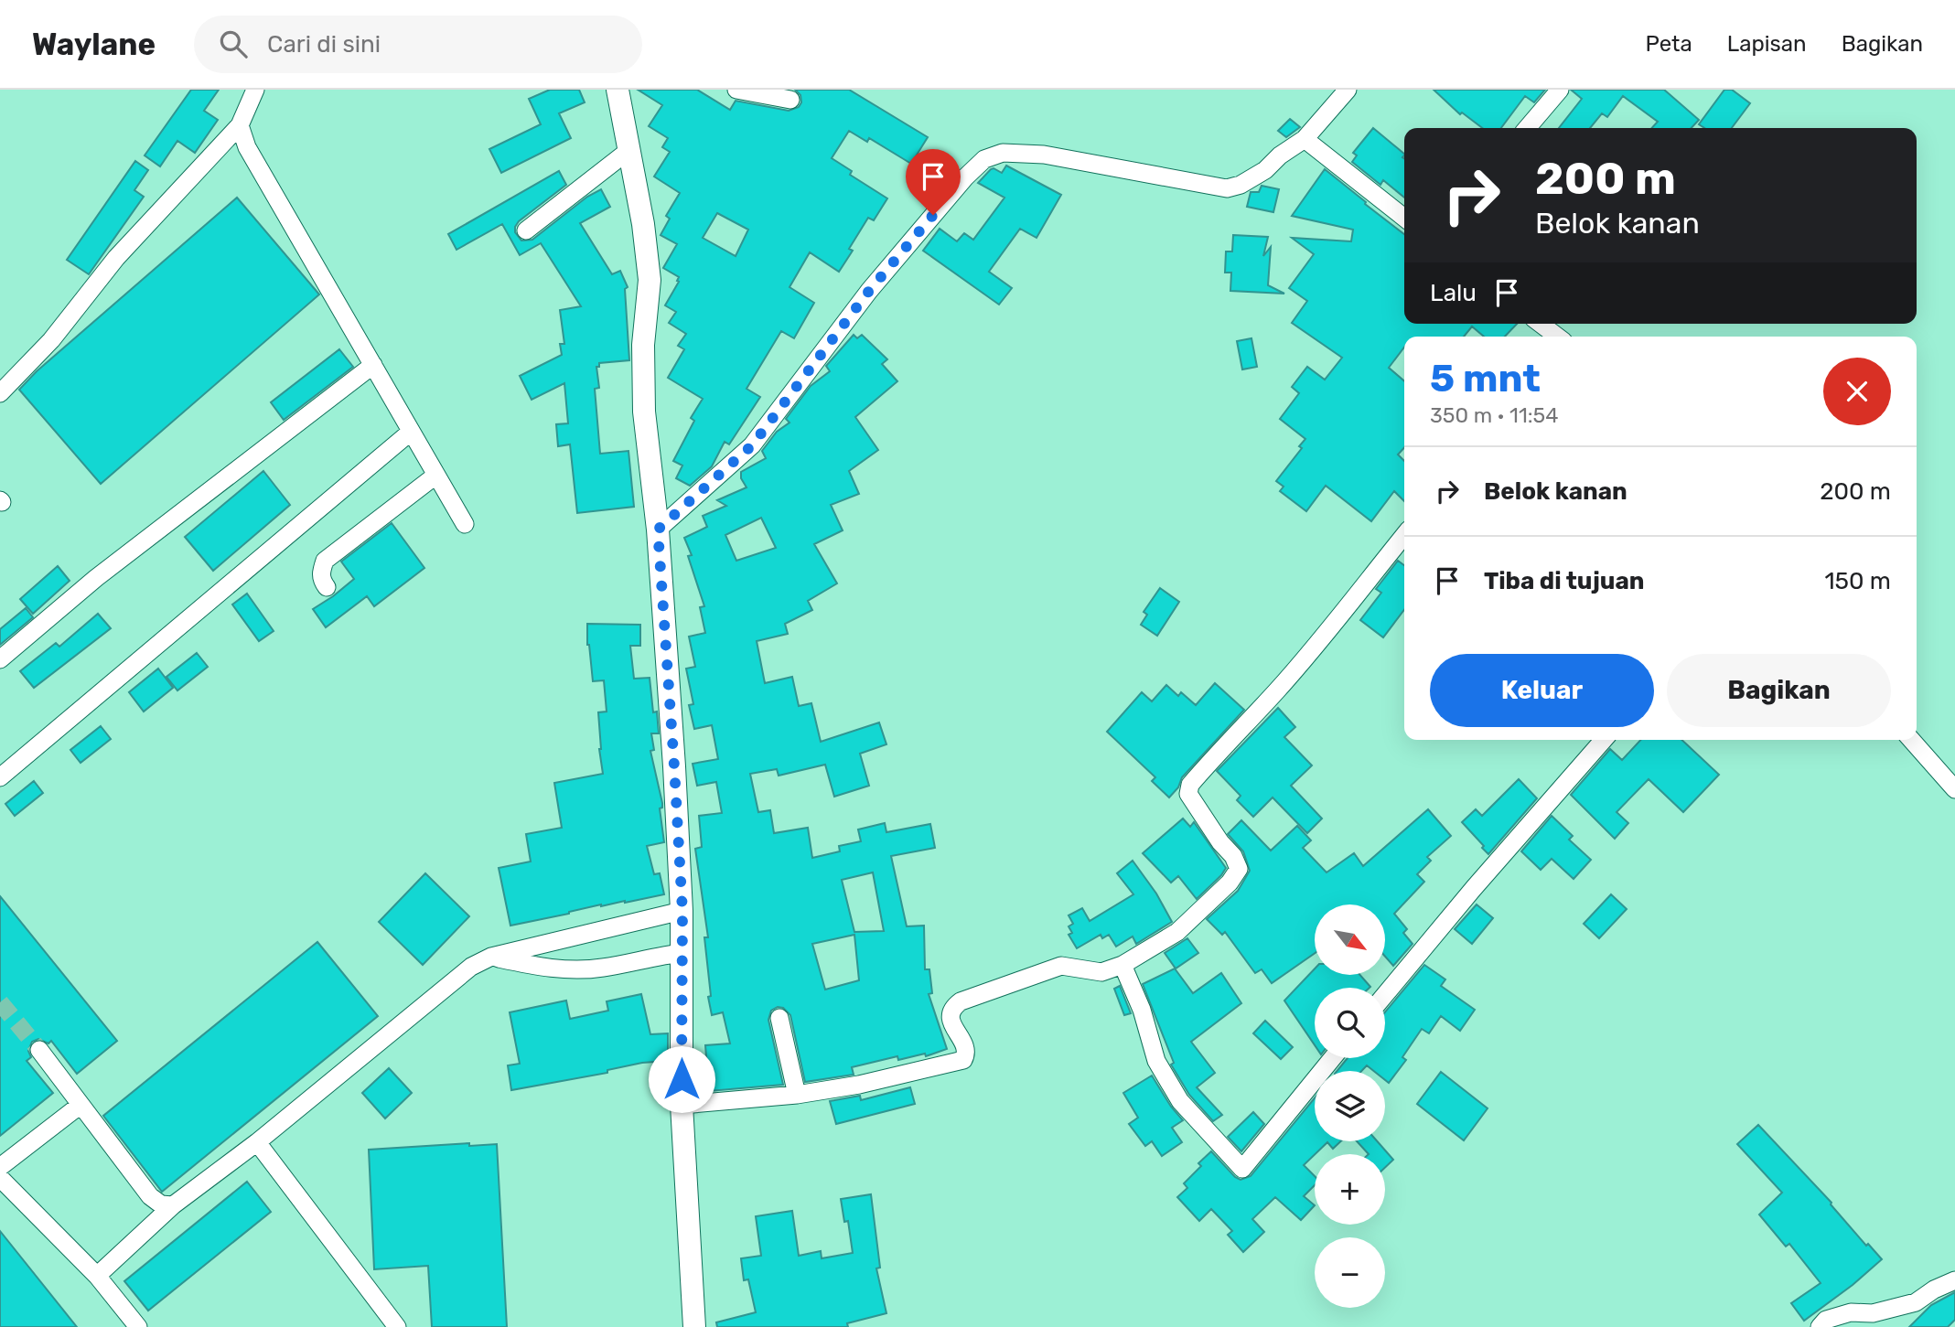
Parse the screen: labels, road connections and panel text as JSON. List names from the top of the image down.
{
  "north": "bottom right",
  "page": {
    "header": "Waylane",
    "search": "Cari di sini",
    "nav": ["Peta", "Lapisan", "Bagikan"],
    "turn": ["200 m", "Belok kanan"],
    "then": "Lalu",
    "heading": ["5 mnt", "350 m · 11:54"],
    "list": [
      {
        "name": "Belok kanan",
        "value": "200 m"
      },
      {
        "name": "Tiba di tujuan",
        "value": "150 m"
      }
    ],
    "buttons": ["Keluar", "Bagikan"],
    "map_buttons": ["+", "−"]
  }
}
